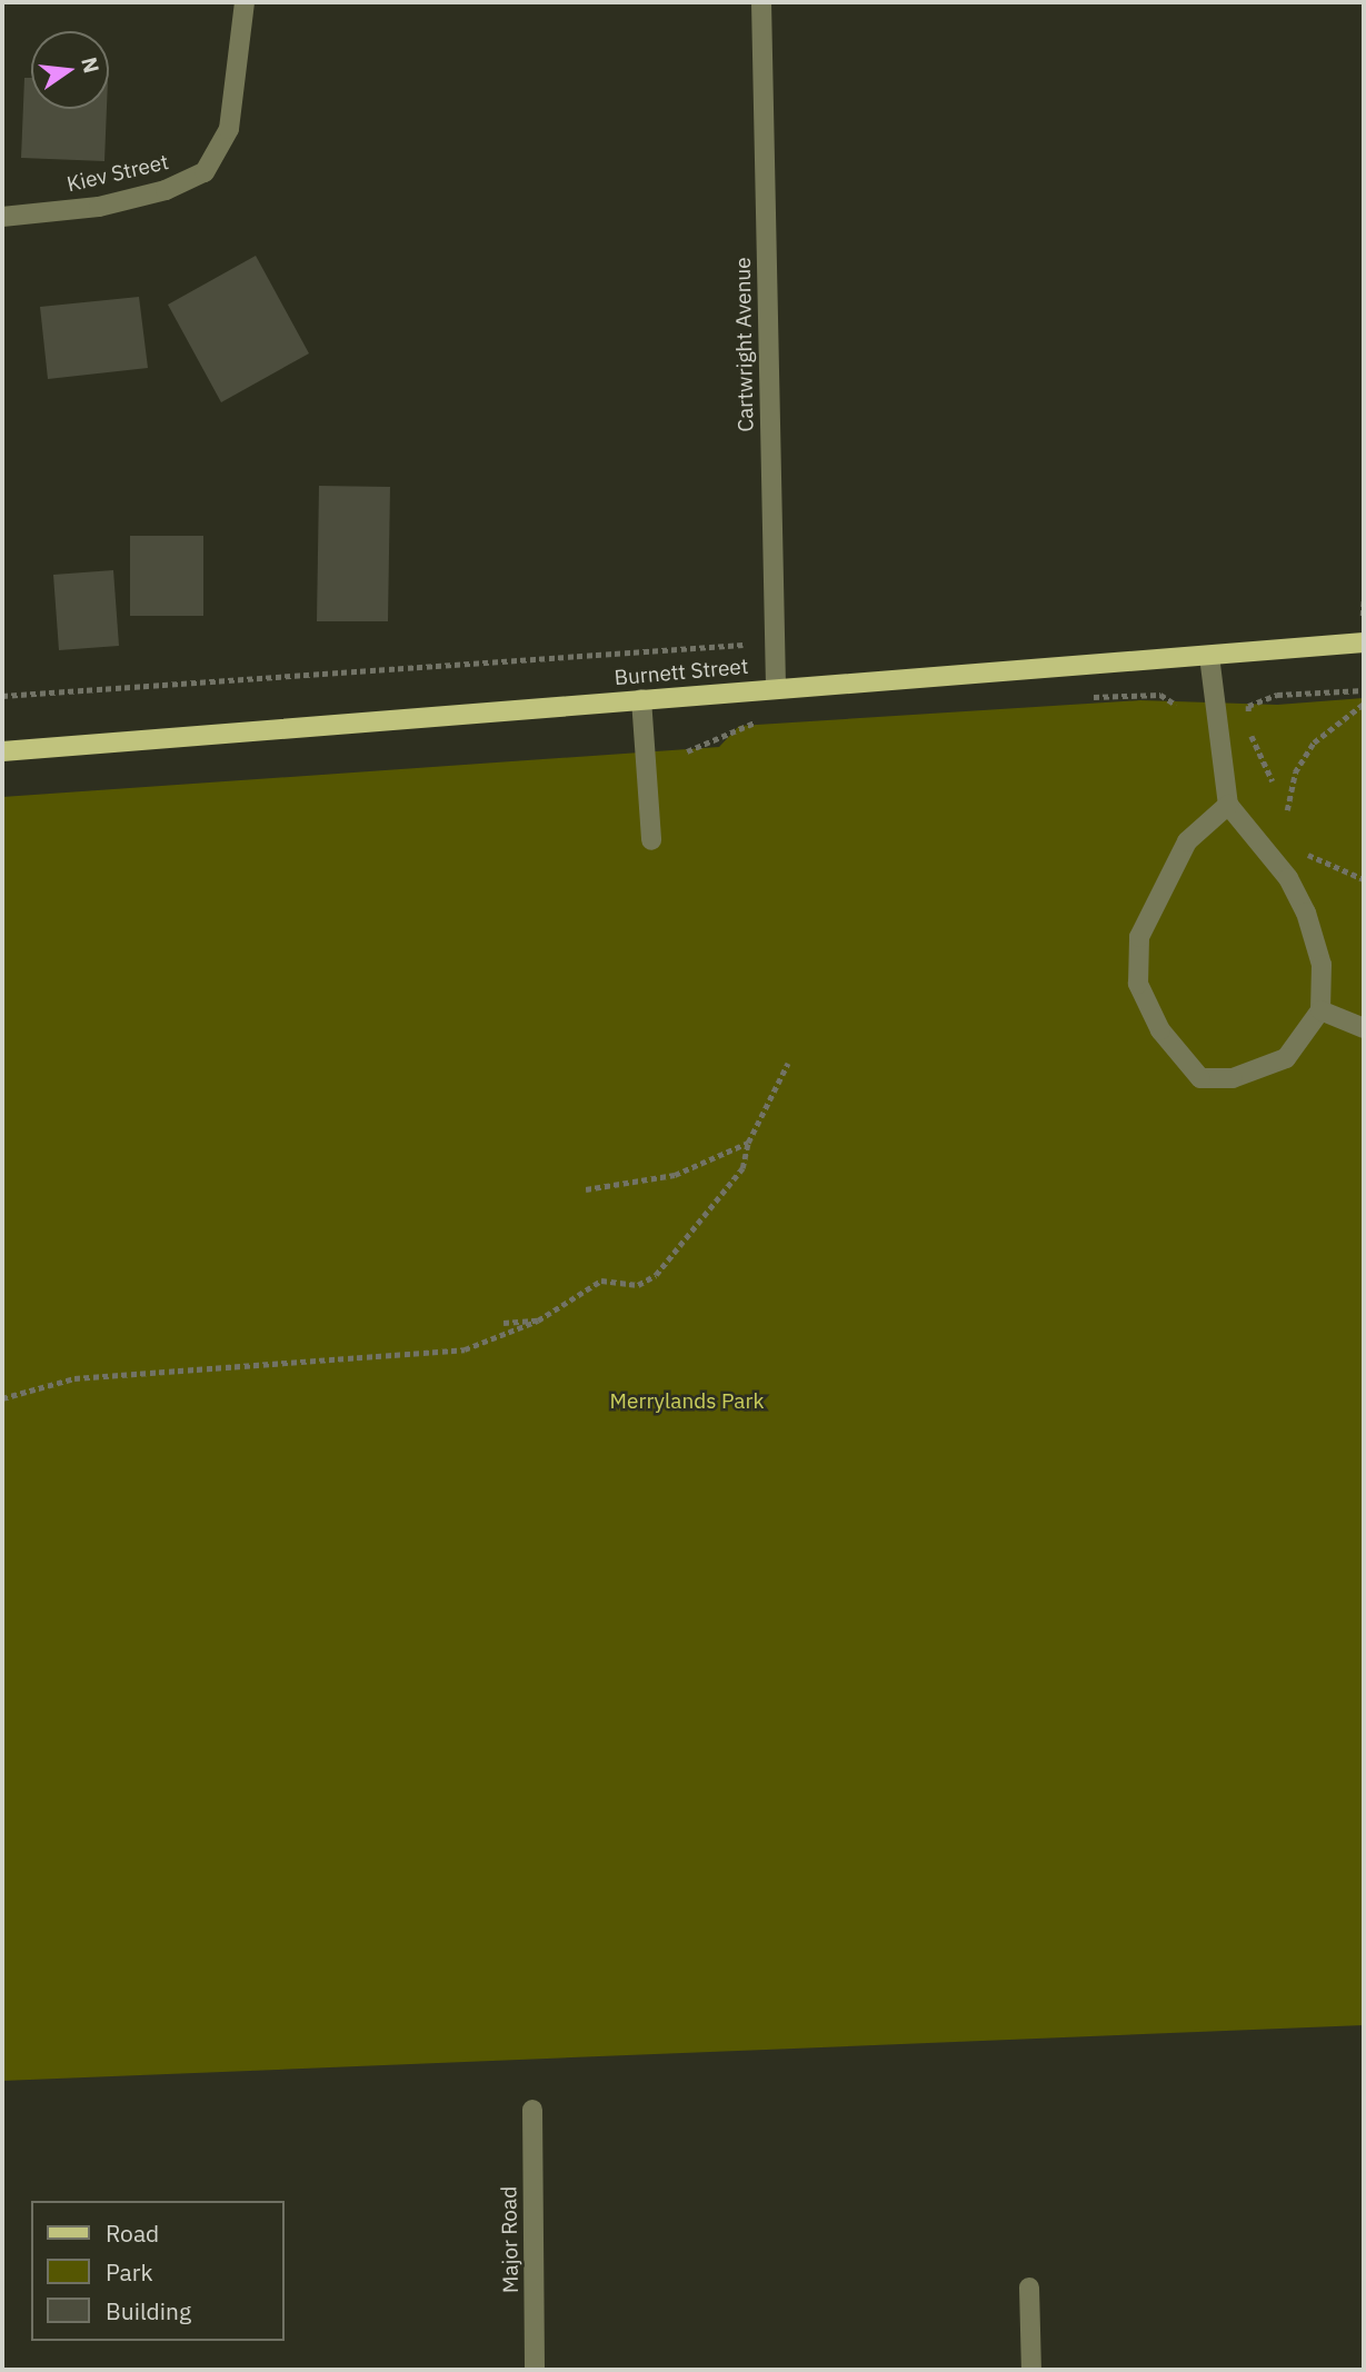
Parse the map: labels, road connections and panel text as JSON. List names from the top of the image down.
{
  "streets": {
    "main road": ["Burnett Street"],
    "street": ["Kiev Street", "Cartwright Avenue", "Major Road"]
  },
  "crossings": [
    ["Cartwright Avenue", "Burnett Street"]
  ],
  "parks": ["Merrylands Park"],
  "legend": ["Road", "Park", "Building"],
  "north": "right"
}
